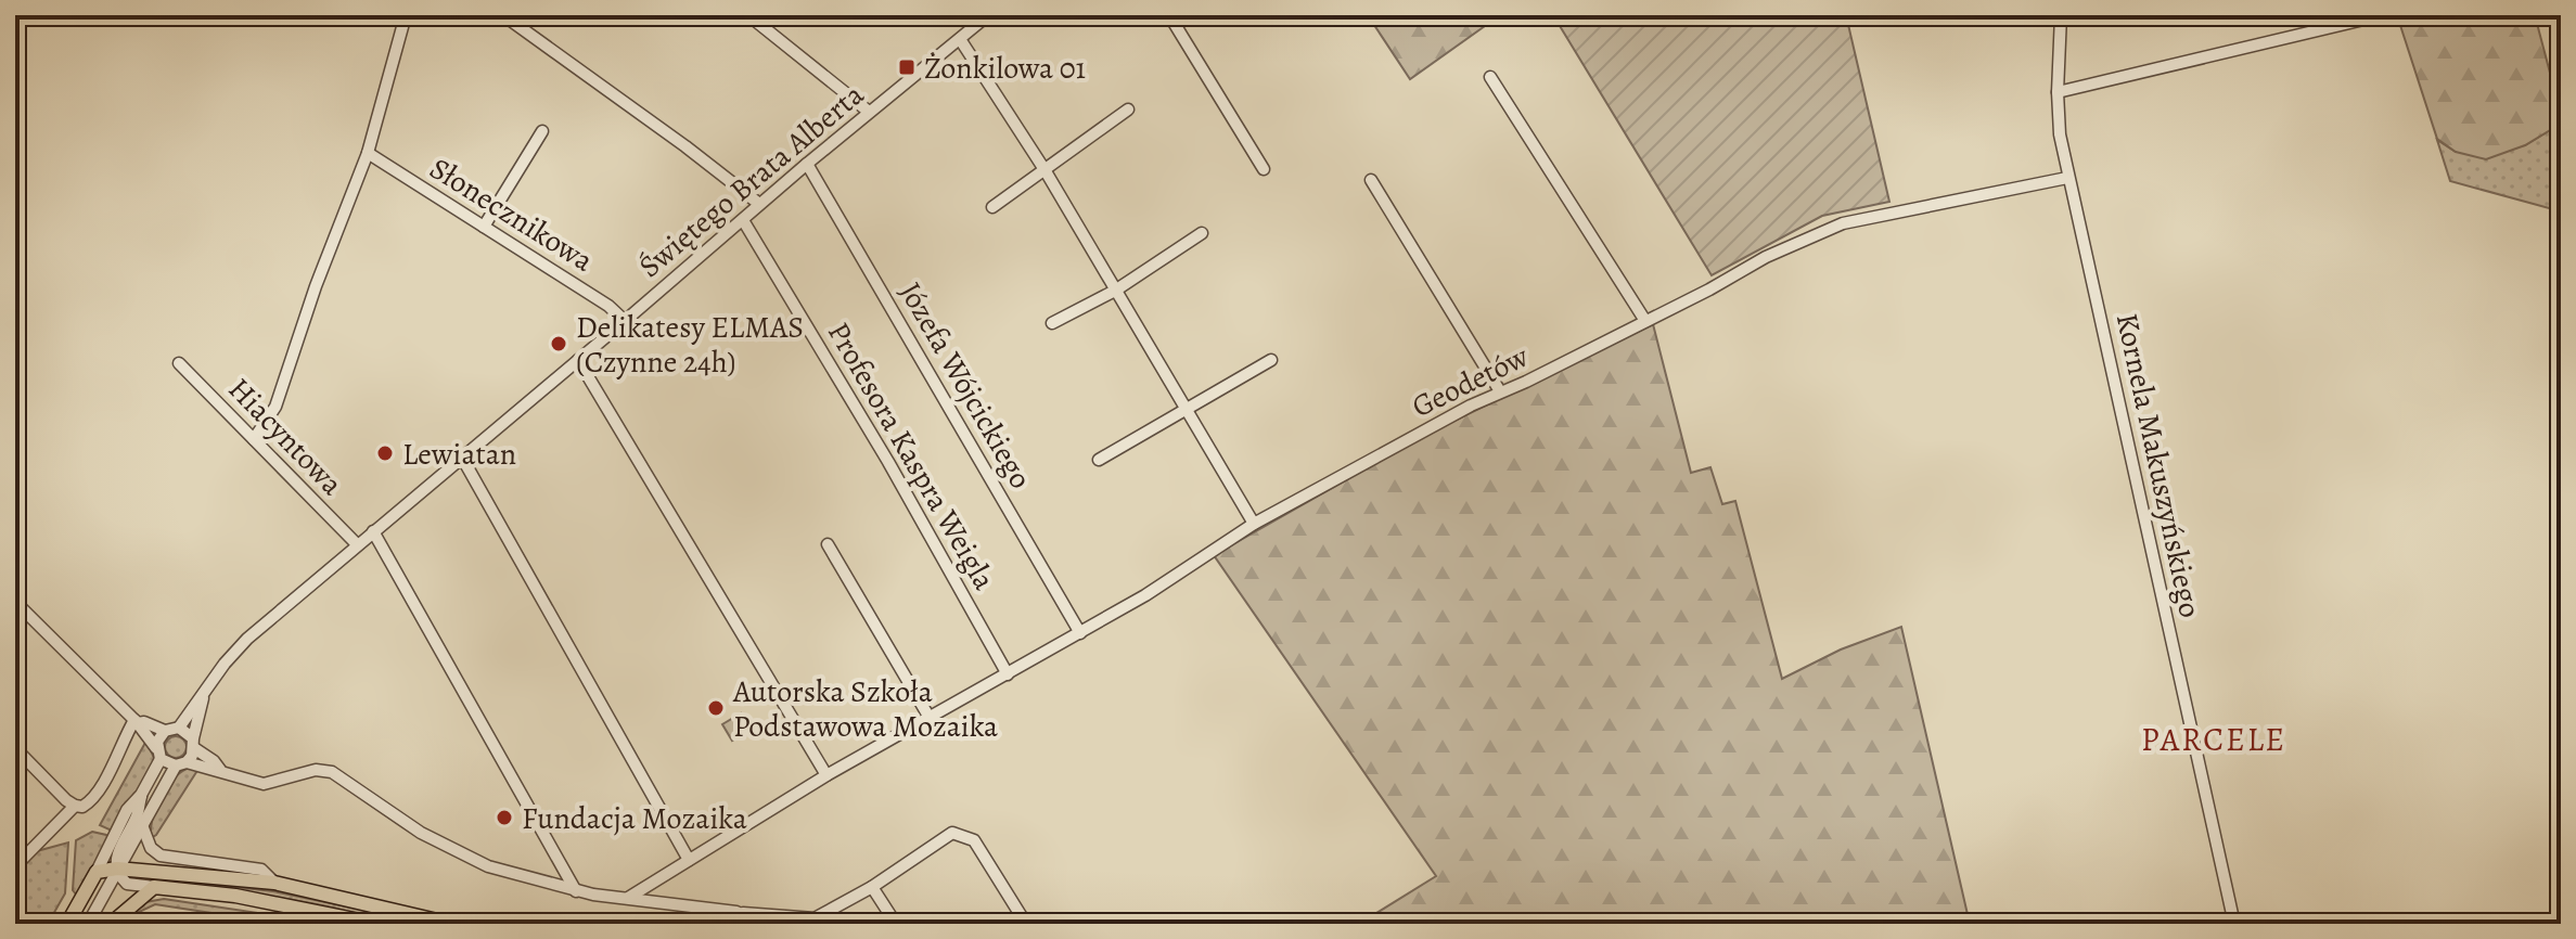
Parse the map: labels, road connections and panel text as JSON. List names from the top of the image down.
{
  "streets": {
    "street": [
      "Świętego Brata Alberta",
      "Słonecznikowa",
      "Geodetów",
      "Józefa Wójcickiego",
      "Hiacyntowa",
      "Profesora Kaspra Weigla",
      "Kornela Makuszyńskiego"
    ]
  },
  "crossings": [
    ["Świętego Brata Alberta", "Słonecznikowa"],
    ["Świętego Brata Alberta", "Józefa Wójcickiego"],
    ["Świętego Brata Alberta", "Hiacyntowa"],
    ["Świętego Brata Alberta", "Profesora Kaspra Weigla"],
    ["Geodetów", "Józefa Wójcickiego"],
    ["Geodetów", "Profesora Kaspra Weigla"],
    ["Geodetów", "Kornela Makuszyńskiego"]
  ],
  "districts": ["PARCELE"],
  "places": {
    "transit": ["Żonkilowa 01"],
    "other": [
      "Delikatesy ELMAS (Czynne 24h)",
      "Lewiatan",
      "Autorska Szkoła Podstawowa Mozaika",
      "Fundacja Mozaika"
    ]
  }
}
